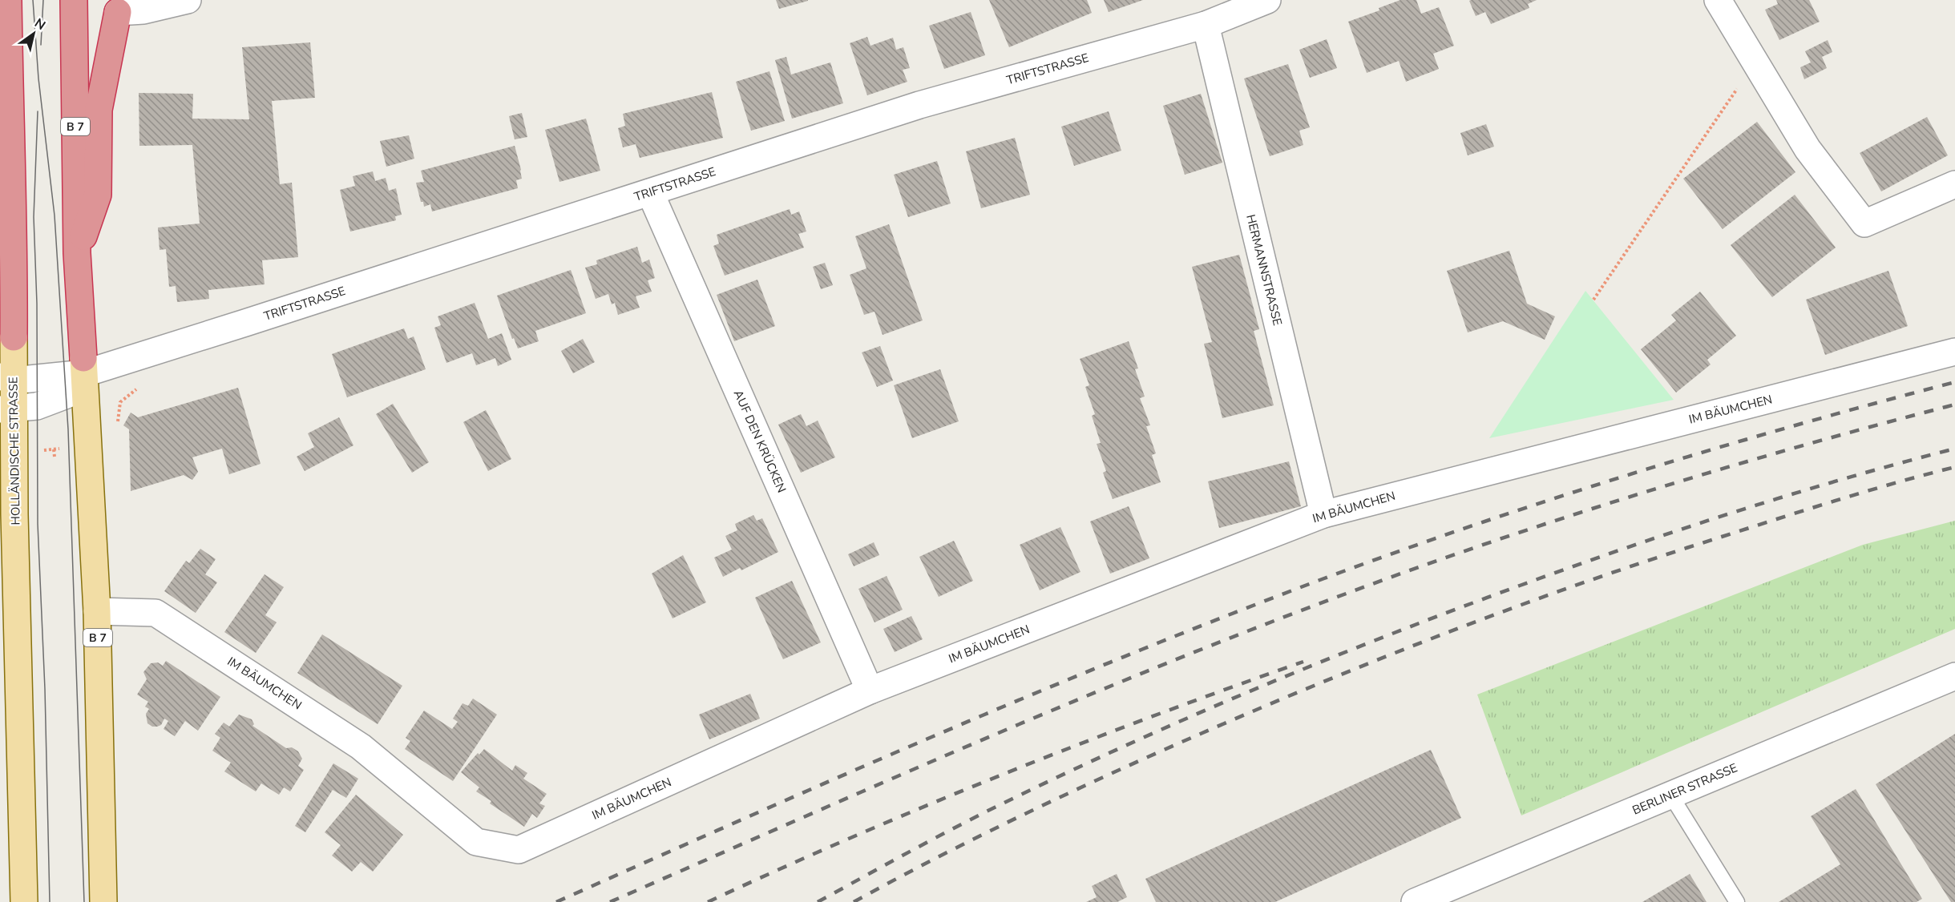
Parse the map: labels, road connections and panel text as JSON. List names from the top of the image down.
{
  "streets": {
    "highway": ["B 7", "HOLLÄNDISCHE STRASSE"],
    "street": [
      "TRIFTSTRASSE",
      "HERMANNSTRASSE",
      "IM BÄUMCHEN",
      "AUF DEN KRÜCKEN",
      "BERLINER STRASSE"
    ]
  },
  "crossings": [
    ["TRIFTSTRASSE", "B 7"],
    ["TRIFTSTRASSE", "HERMANNSTRASSE"],
    ["TRIFTSTRASSE", "AUF DEN KRÜCKEN"],
    ["TRIFTSTRASSE", "HOLLÄNDISCHE STRASSE"],
    ["B 7", "IM BÄUMCHEN"],
    ["HERMANNSTRASSE", "IM BÄUMCHEN"],
    ["IM BÄUMCHEN", "AUF DEN KRÜCKEN"]
  ],
  "north": "top right"
}
